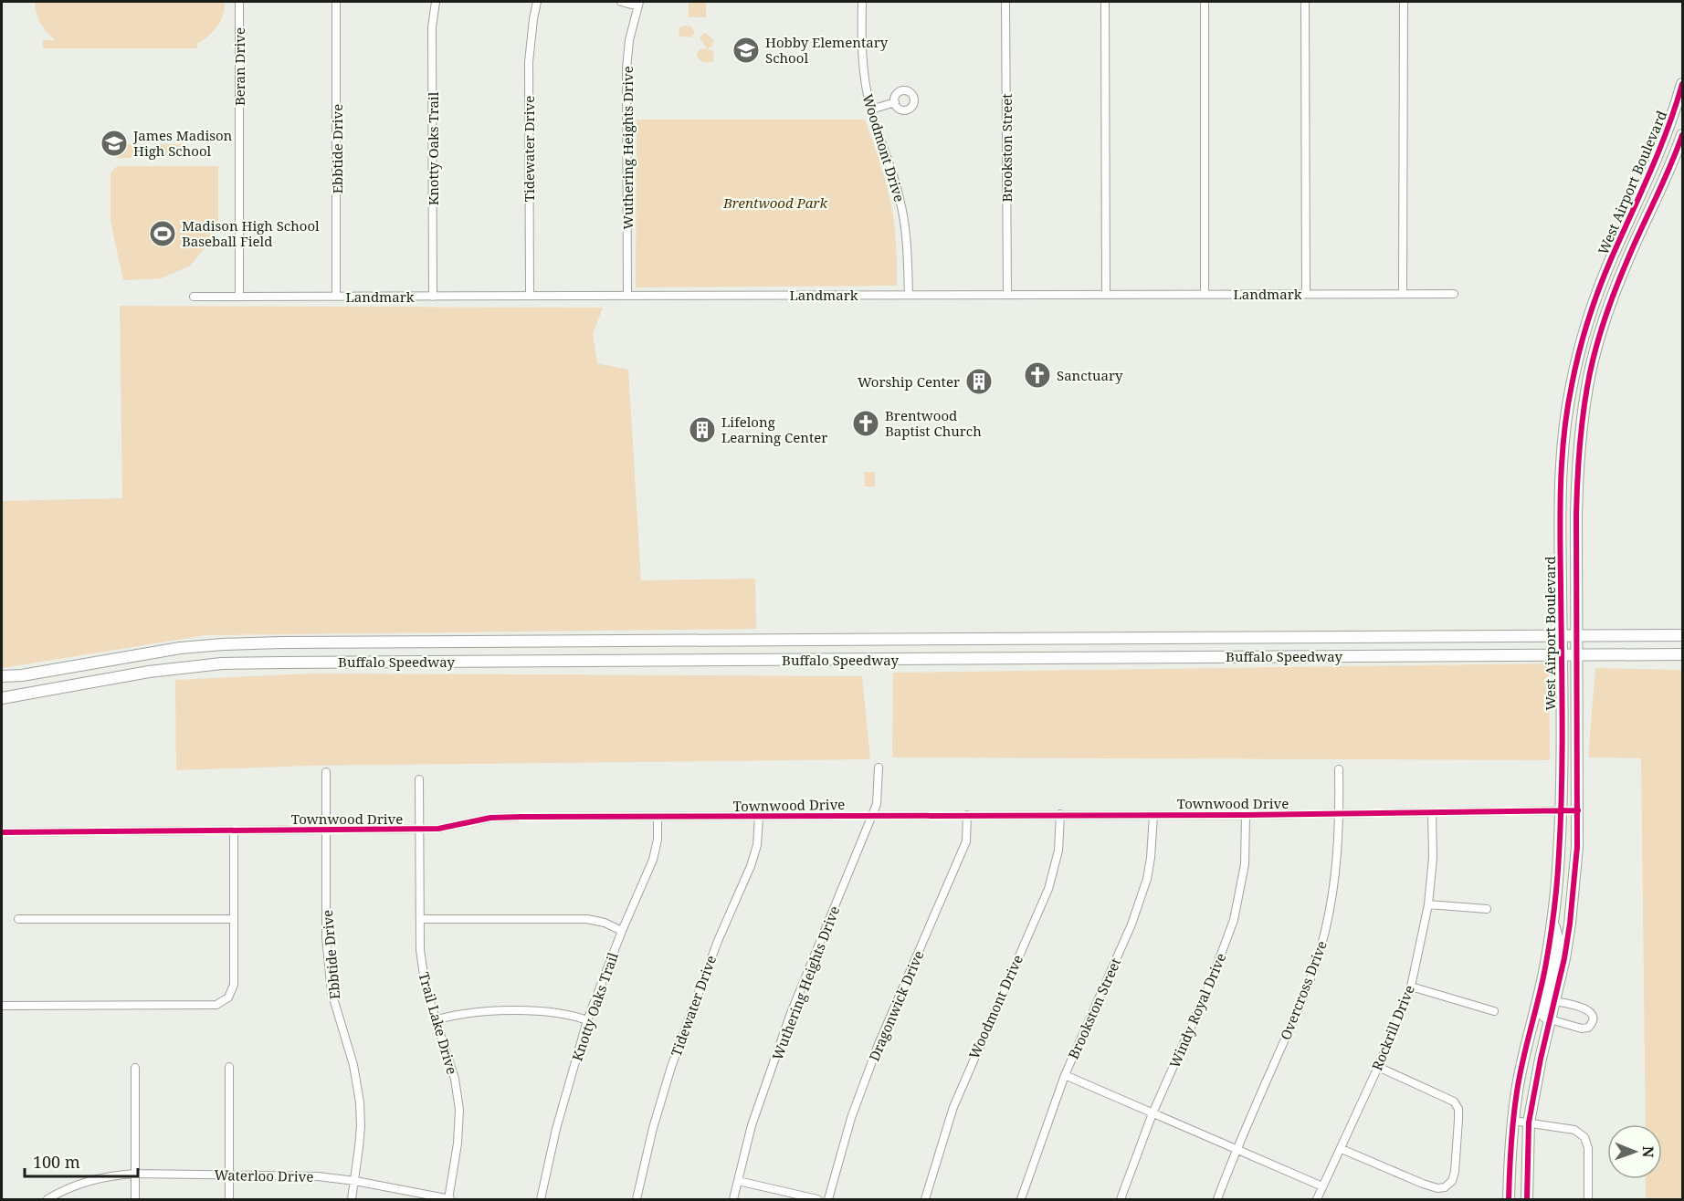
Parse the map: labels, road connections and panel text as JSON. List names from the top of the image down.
{
  "streets": {
    "main road": ["West Airport Boulevard", "Buffalo Speedway"],
    "street": [
      "Beran Drive",
      "Wuthering Heights Drive",
      "Woodmont Drive",
      "Brookston Street",
      "Ebbtide Drive",
      "Knotty Oaks Trail",
      "Tidewater Drive",
      "Landmark",
      "Townwood Drive",
      "Overcross Drive",
      "Dragonwick Drive",
      "Windy Royal Drive",
      "Trail Lake Drive",
      "Rockrill Drive",
      "Waterloo Drive"
    ]
  },
  "crossings": [
    ["Beran Drive", "Landmark"],
    ["Wuthering Heights Drive", "Landmark"],
    ["Wuthering Heights Drive", "Townwood Drive"],
    ["Woodmont Drive", "Landmark"],
    ["Woodmont Drive", "Townwood Drive"],
    ["Brookston Street", "Landmark"],
    ["Brookston Street", "Townwood Drive"],
    ["Ebbtide Drive", "Landmark"],
    ["Ebbtide Drive", "Townwood Drive"],
    ["Ebbtide Drive", "Waterloo Drive"],
    ["Knotty Oaks Trail", "Landmark"],
    ["Knotty Oaks Trail", "Townwood Drive"],
    ["Tidewater Drive", "Landmark"],
    ["Tidewater Drive", "Townwood Drive"],
    ["West Airport Boulevard", "Buffalo Speedway"],
    ["West Airport Boulevard", "Townwood Drive"],
    ["Townwood Drive", "Overcross Drive"],
    ["Townwood Drive", "Dragonwick Drive"],
    ["Townwood Drive", "Windy Royal Drive"],
    ["Townwood Drive", "Trail Lake Drive"],
    ["Townwood Drive", "Rockrill Drive"],
    ["Trail Lake Drive", "Waterloo Drive"]
  ],
  "parks": ["Brentwood Park"],
  "places": {
    "school or university": ["Hobby Elementary School", "James Madison High School"],
    "sports": ["Madison High School Baseball Field"],
    "church": ["Sanctuary", "Brentwood Baptist Church"],
    "building": ["Worship Center", "Lifelong Learning Center"]
  },
  "scale_bar": "100 m",
  "north": "right"
}
